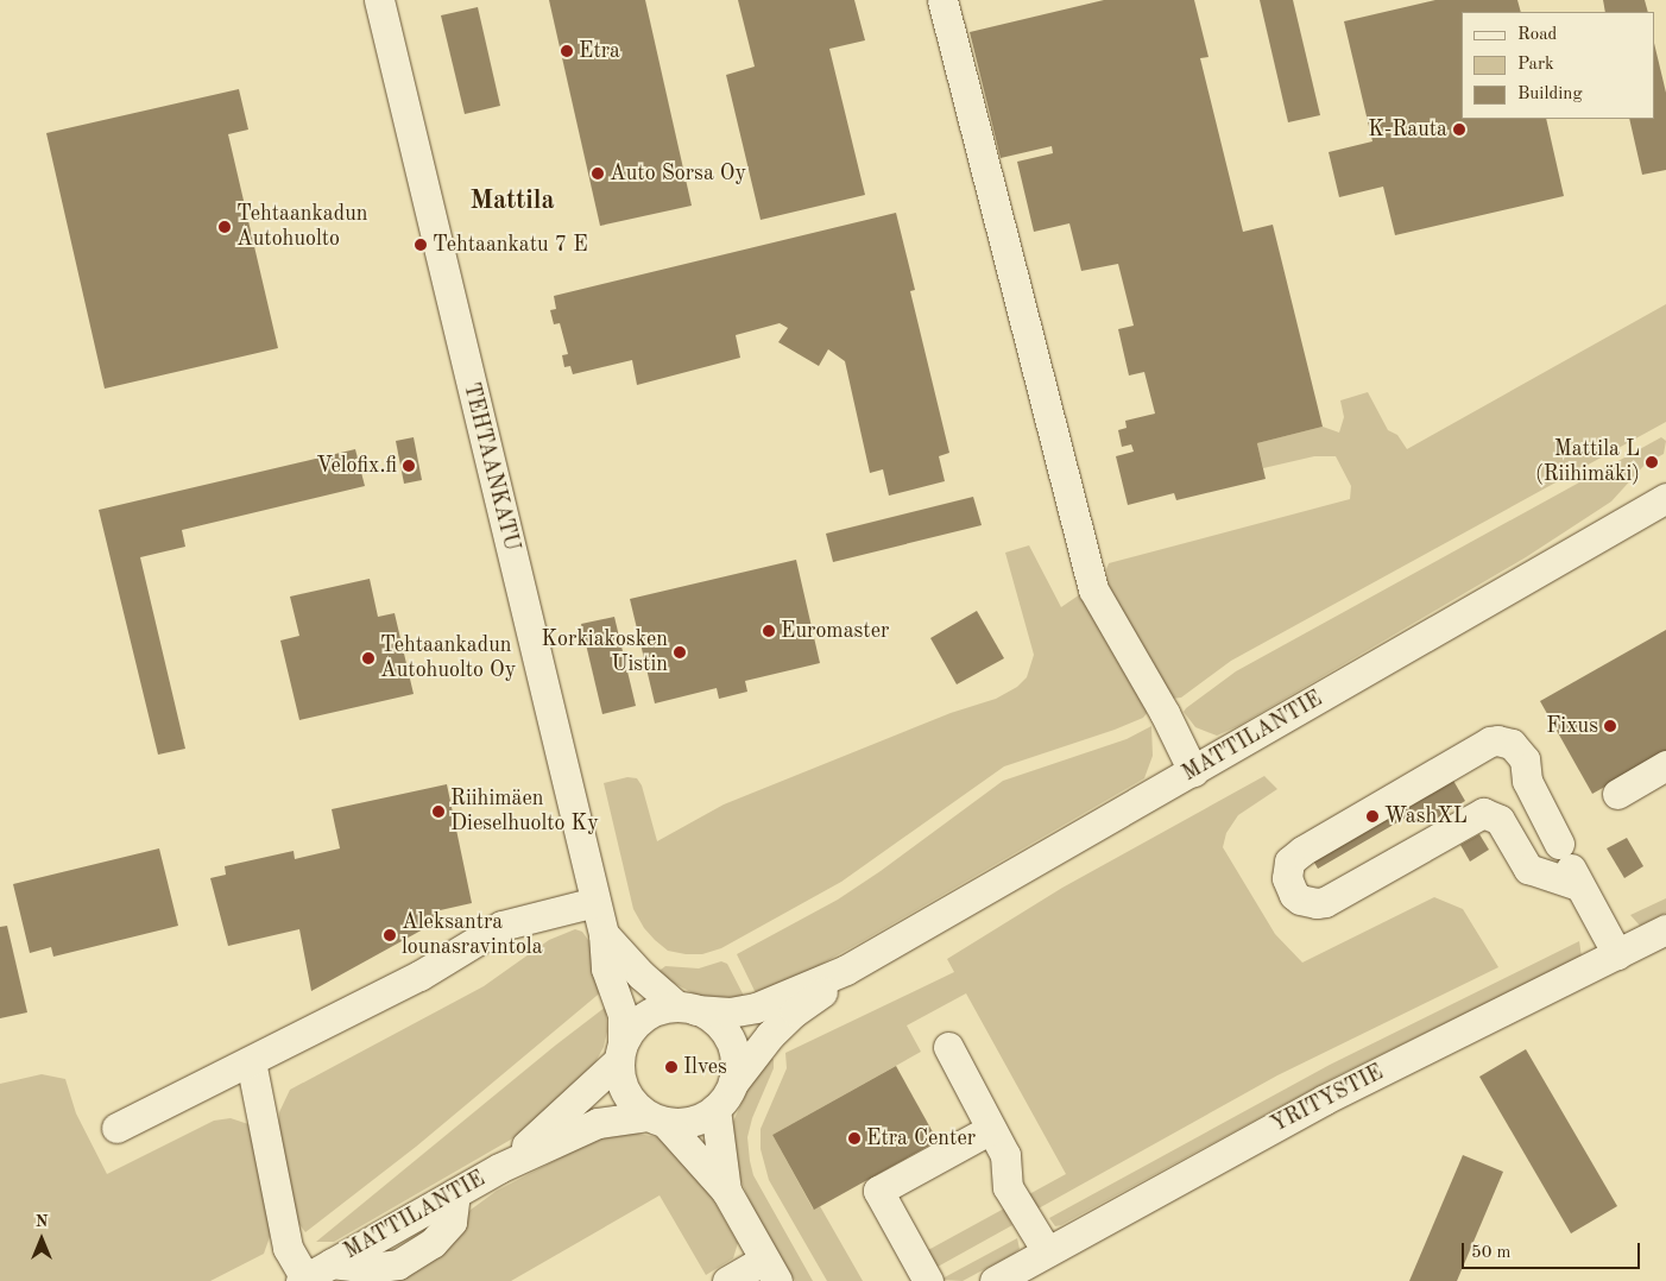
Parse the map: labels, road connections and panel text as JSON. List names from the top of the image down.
{
  "streets": {
    "street": ["TEHTAANKATU", "MATTILANTIE", "YRITYSTIE"]
  },
  "crossings": [
    ["TEHTAANKATU", "MATTILANTIE"]
  ],
  "districts": ["Mattila"],
  "places": [
    "Etra",
    "K-Rauta",
    "Auto Sorsa Oy",
    "Tehtaankadun Autohuolto",
    "Tehtaankatu 7 E",
    "Mattila L (Riihimäki)",
    "Velofix.fi",
    "Euromaster",
    "Korkiakosken Uistin",
    "Tehtaankadun Autohuolto Oy",
    "Fixus",
    "Riihimäen Dieselhuolto Ky",
    "WashXL",
    "Aleksantra lounasravintola",
    "Ilves",
    "Etra Center"
  ],
  "legend": ["Road", "Park", "Building"],
  "scale_bar": "50 m",
  "north": "top"
}
